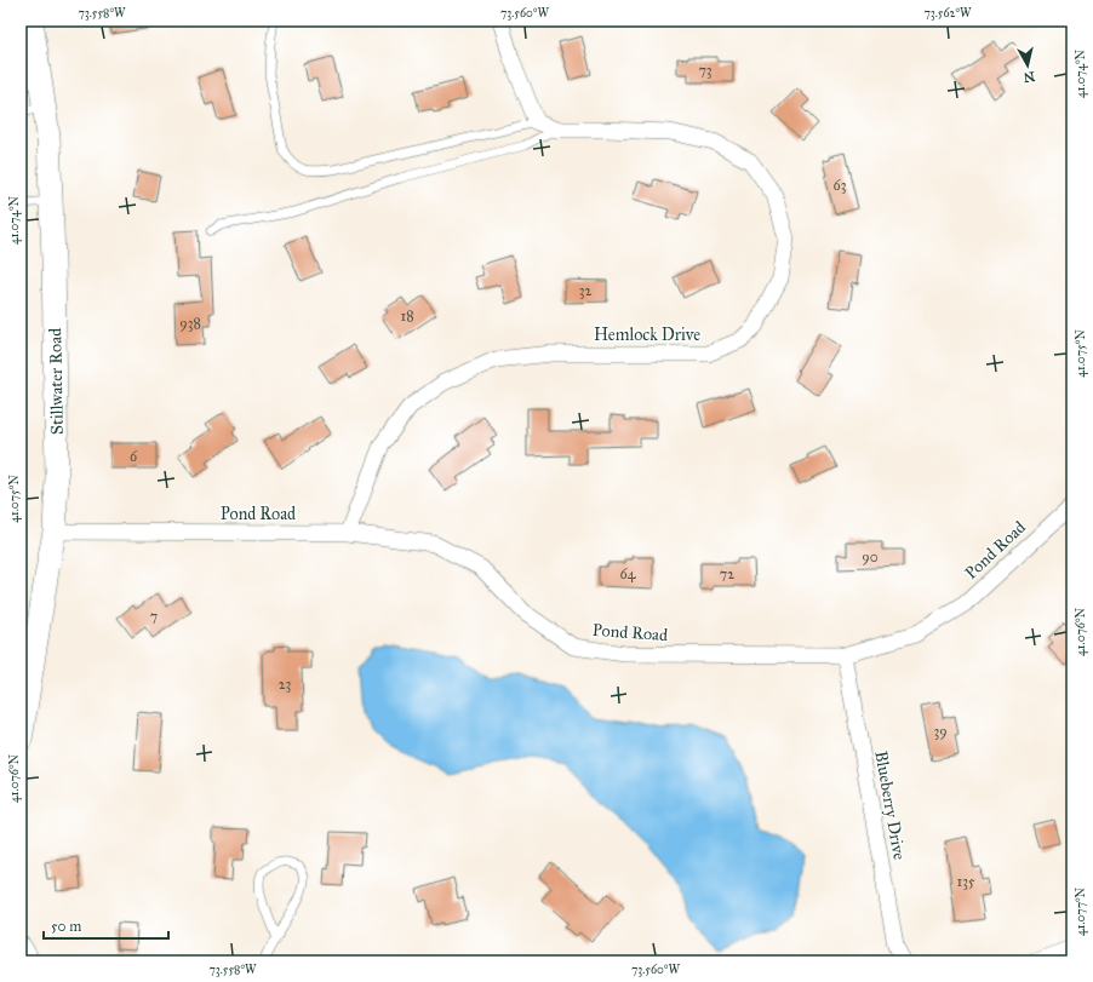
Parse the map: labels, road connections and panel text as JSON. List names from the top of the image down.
{
  "streets": {
    "main road": ["Stillwater Road"],
    "street": ["Hemlock Drive", "Pond Road", "Blueberry Drive"]
  },
  "crossings": [
    ["Hemlock Drive", "Pond Road"],
    ["Stillwater Road", "Pond Road"],
    ["Pond Road", "Blueberry Drive"]
  ],
  "house_numbers": [
    "73",
    "63",
    "32",
    "18",
    "938",
    "6",
    "90",
    "64",
    "72",
    "7",
    "23",
    "39",
    "135"
  ],
  "scale_bar": "50 m",
  "north": "bottom",
  "coordinates": [
    "73.558°W",
    "73.560°W",
    "73.562°W",
    "41.074°N",
    "41.075°N",
    "41.076°N",
    "41.077°N"
  ]
}
